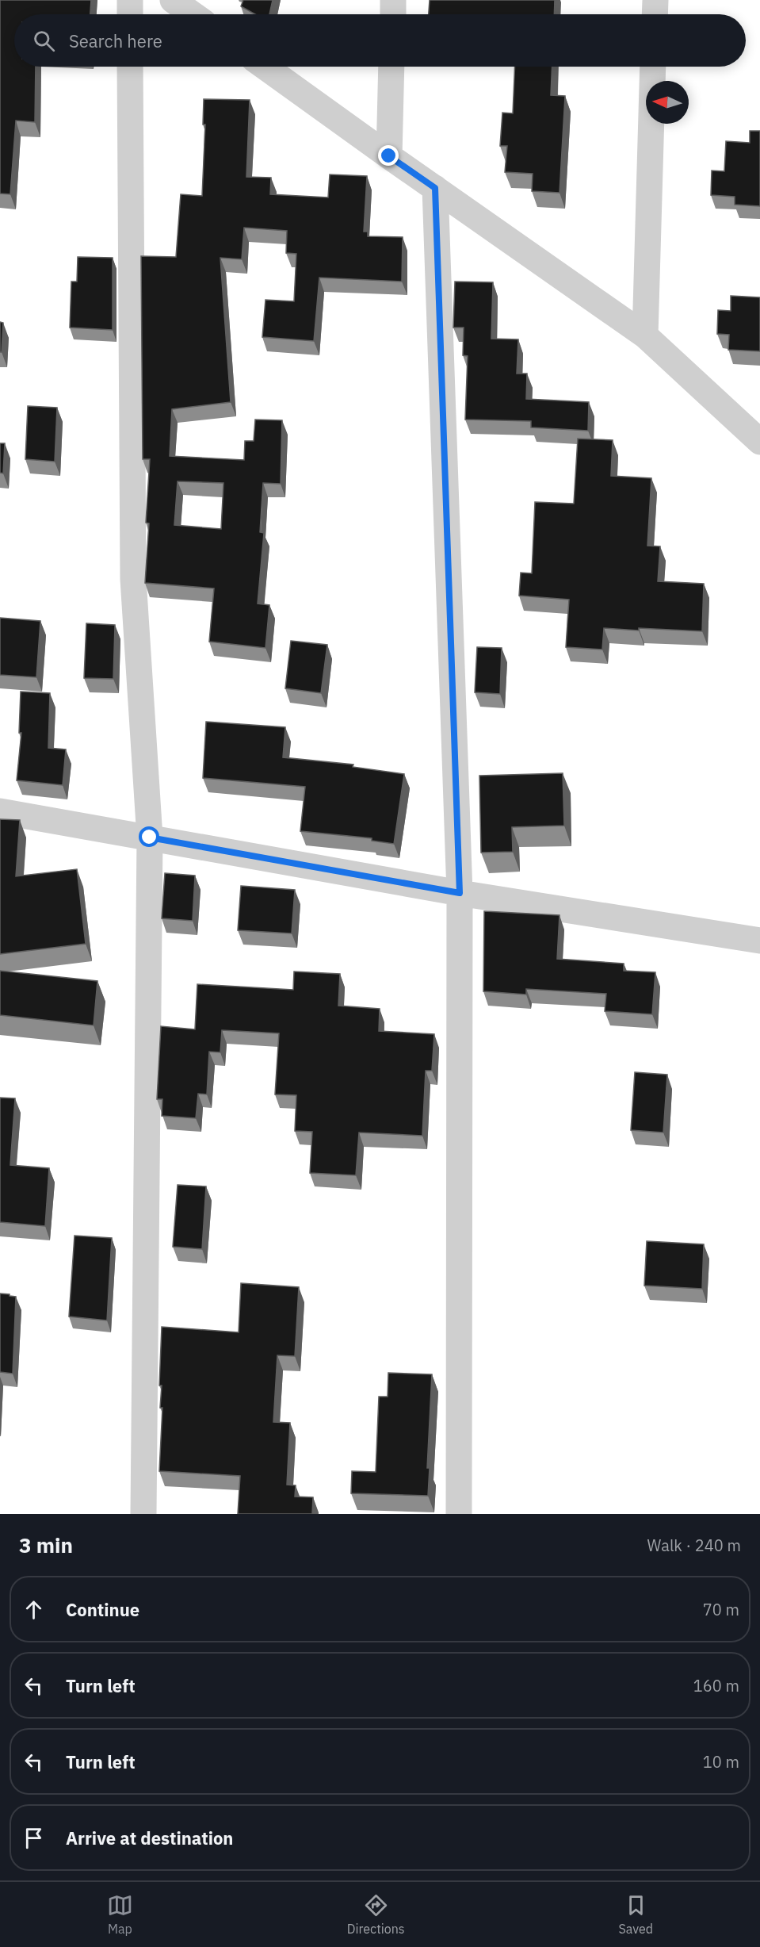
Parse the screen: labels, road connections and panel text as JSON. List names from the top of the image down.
{
  "north": "left",
  "page": {
    "search": "Search here",
    "heading": ["3 min", "Walk · 240 m"],
    "list": [
      ["Continue", "70 m"],
      ["Turn left", "160 m"],
      ["Turn left", "10 m"],
      "Arrive at destination"
    ],
    "nav": ["Map", "Directions", "Saved"]
  }
}
